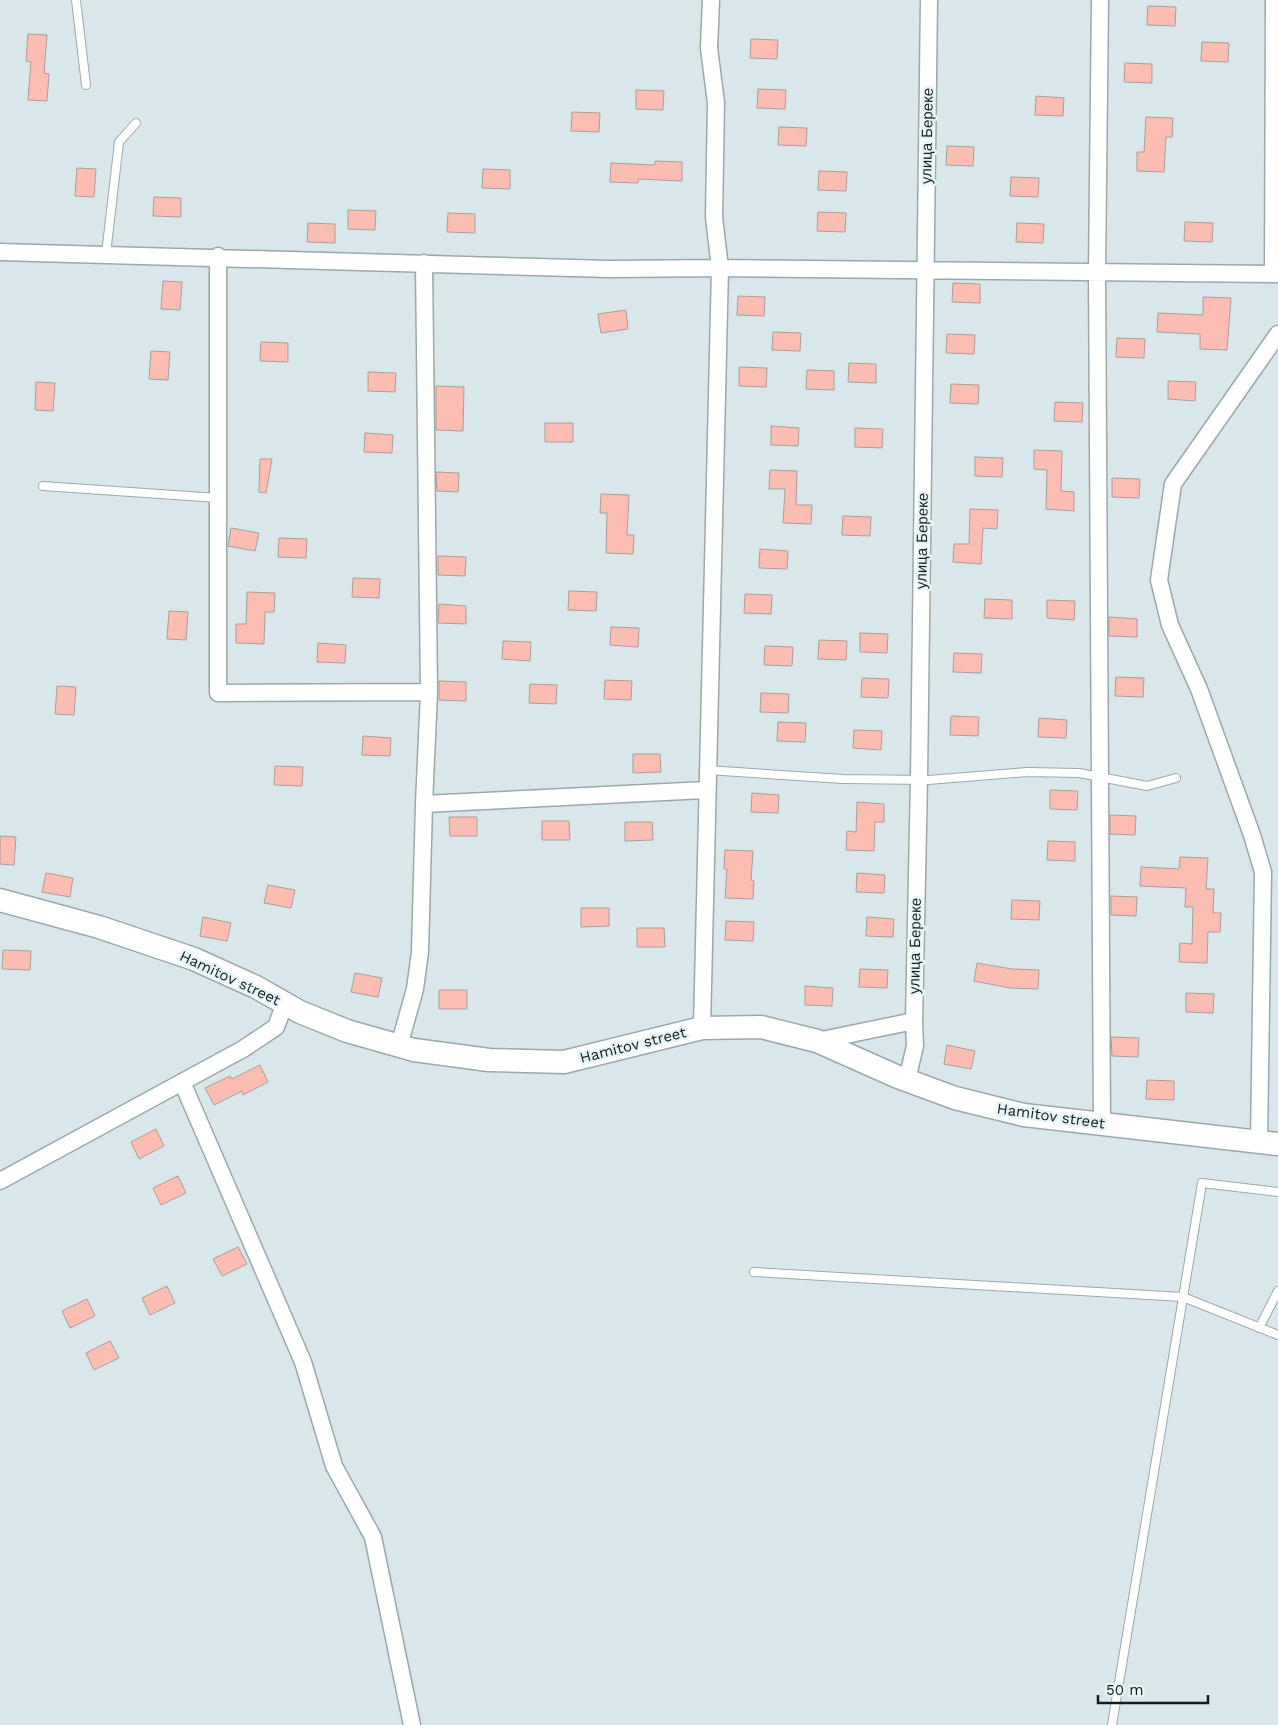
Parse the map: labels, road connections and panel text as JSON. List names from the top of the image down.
{
  "streets": {
    "street": ["улица Береке", "Hamitov street"]
  },
  "crossings": [
    ["улица Береке", "Hamitov street"]
  ],
  "scale_bar": "50 m"
}
